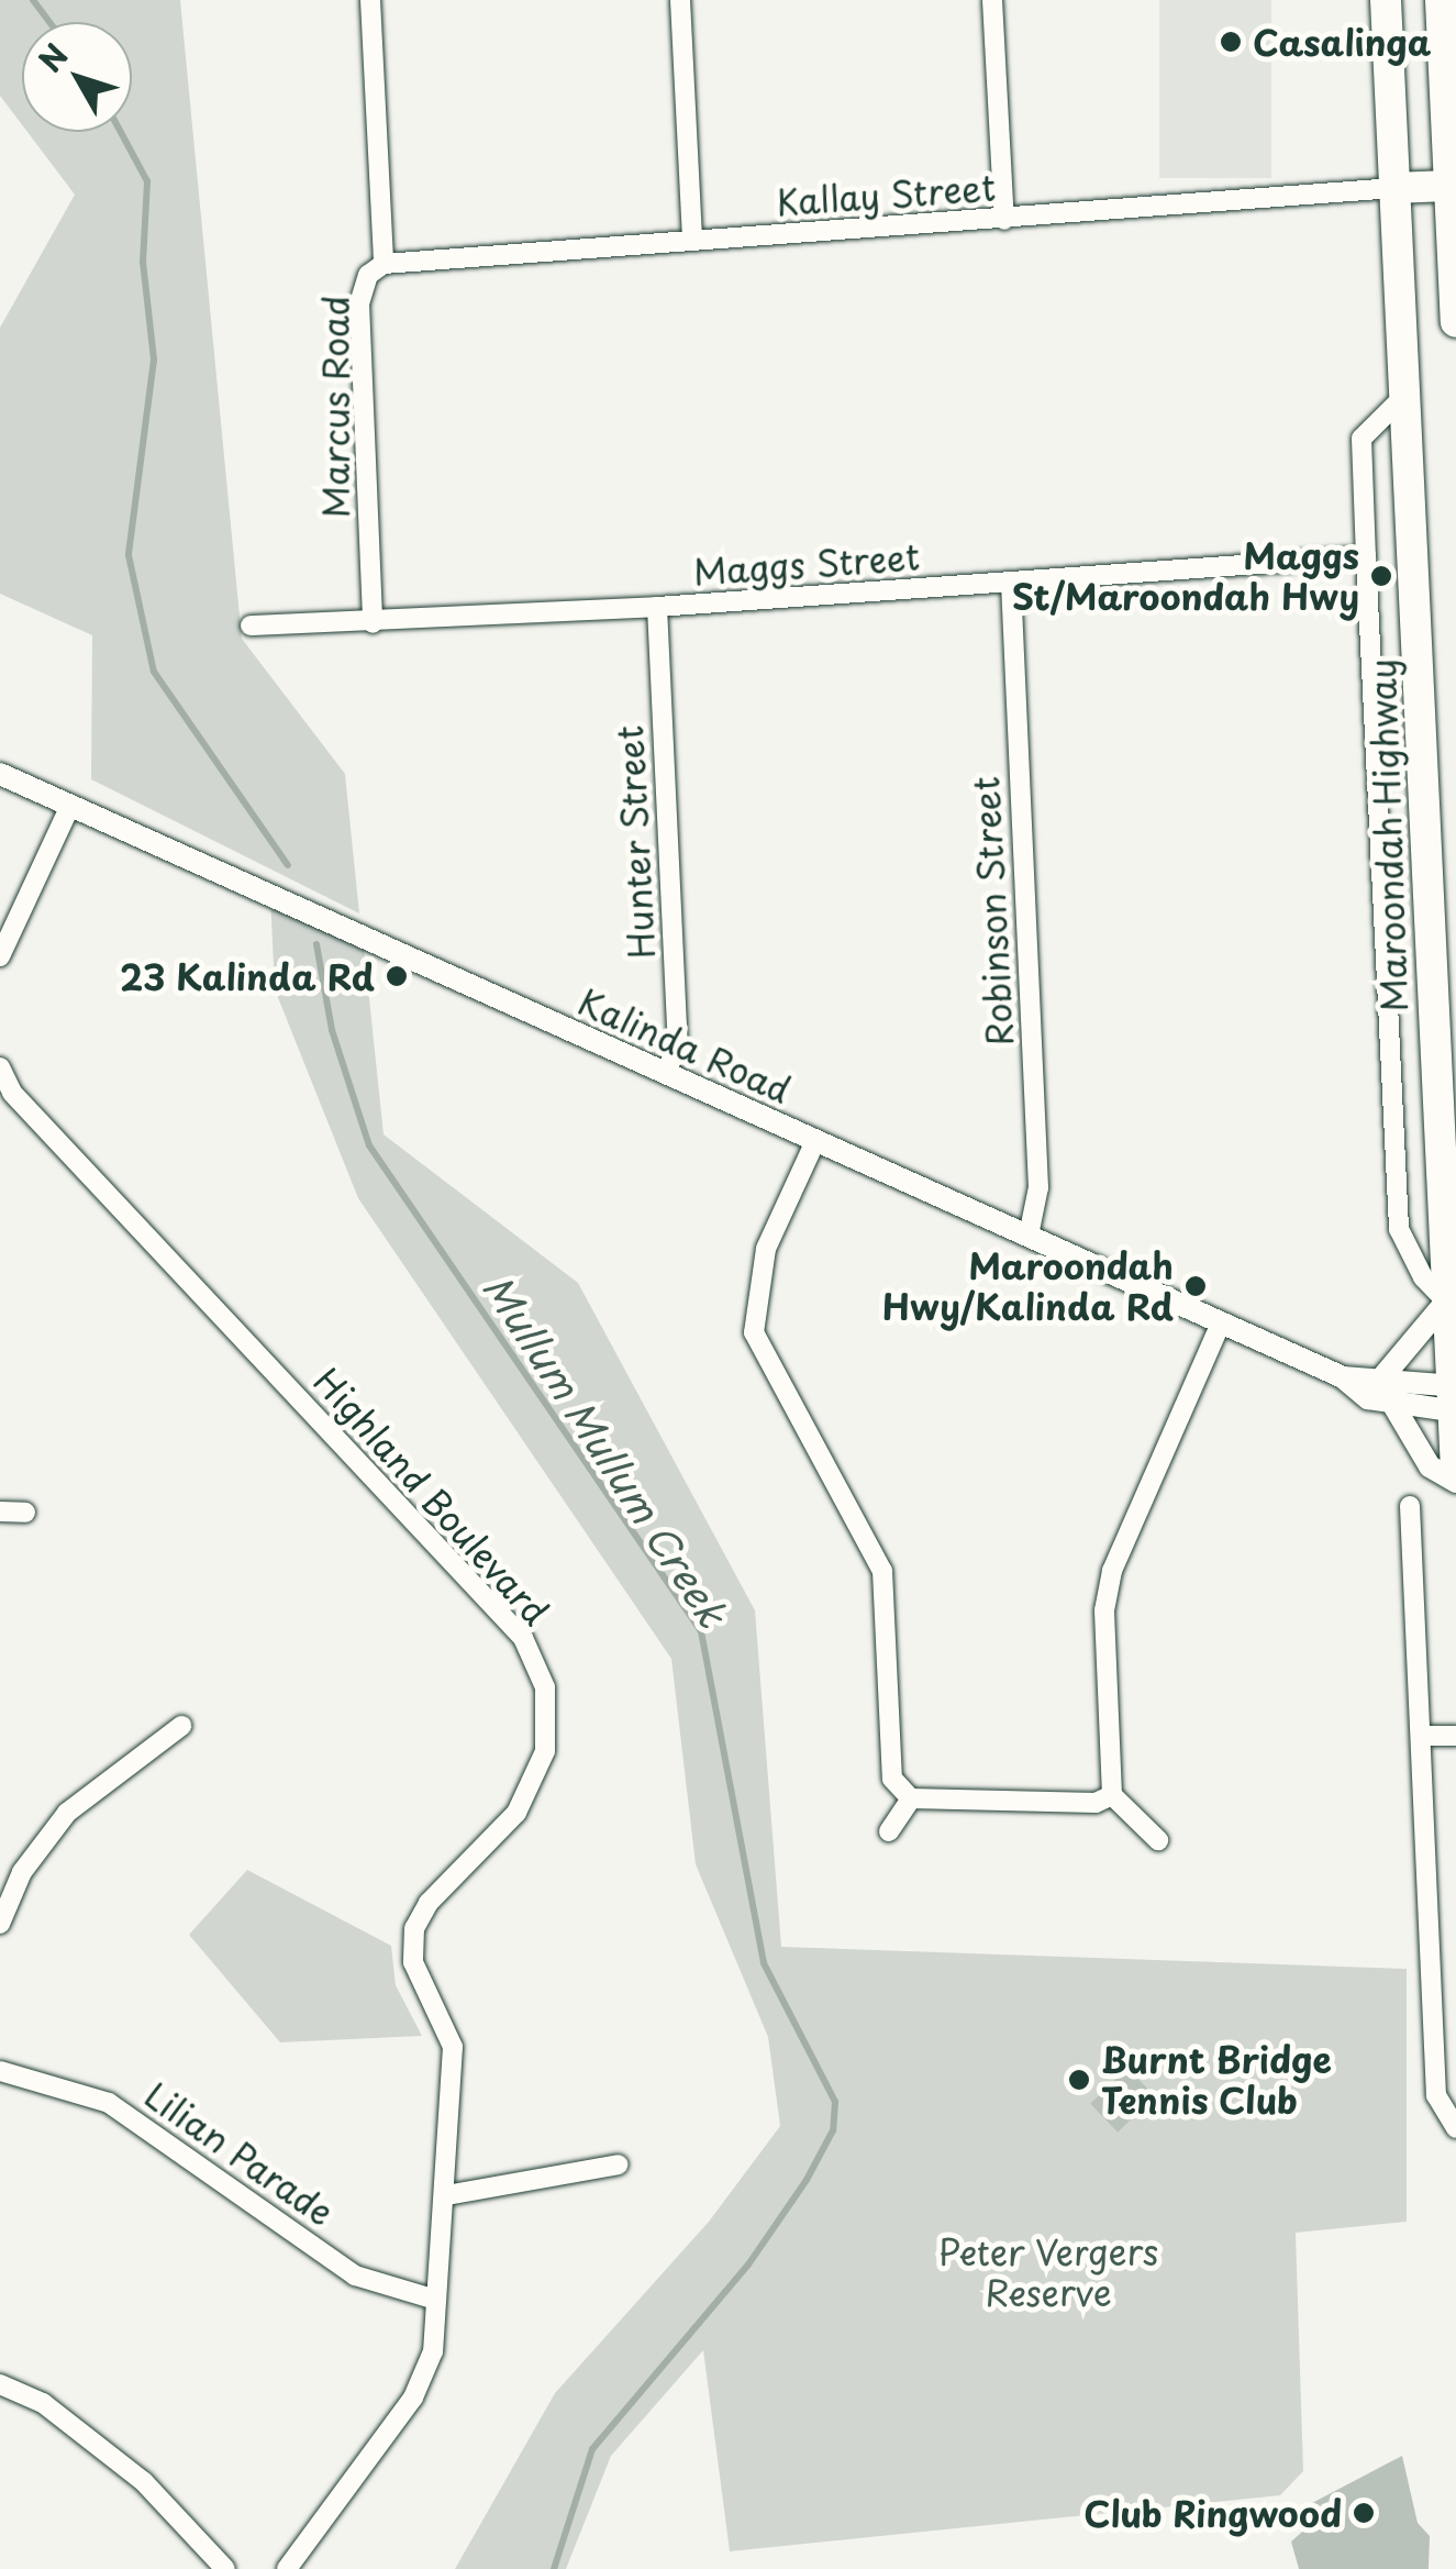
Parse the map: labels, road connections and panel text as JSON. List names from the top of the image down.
{
  "streets": {
    "highway": ["Maroondah Highway"],
    "street": [
      "Kallay Street",
      "Marcus Road",
      "Maggs Street",
      "Hunter Street",
      "Robinson Street",
      "Kalinda Road",
      "Highland Boulevard",
      "Lilian Parade"
    ]
  },
  "crossings": [
    ["Kallay Street", "Marcus Road"],
    ["Kallay Street", "Maroondah Highway"],
    ["Marcus Road", "Maggs Street"],
    ["Maggs Street", "Hunter Street"],
    ["Maggs Street", "Robinson Street"],
    ["Maroondah Highway", "Kalinda Road"],
    ["Hunter Street", "Kalinda Road"],
    ["Robinson Street", "Kalinda Road"],
    ["Highland Boulevard", "Lilian Parade"]
  ],
  "water": ["Mullum Mullum Creek"],
  "parks": ["Peter Vergers Reserve"],
  "places": [
    "Casalinga",
    "Maggs St/Maroondah Hwy",
    "23 Kalinda Rd",
    "Maroondah Hwy/Kalinda Rd",
    "Burnt Bridge Tennis Club",
    "Club Ringwood"
  ],
  "north": "top left"
}
